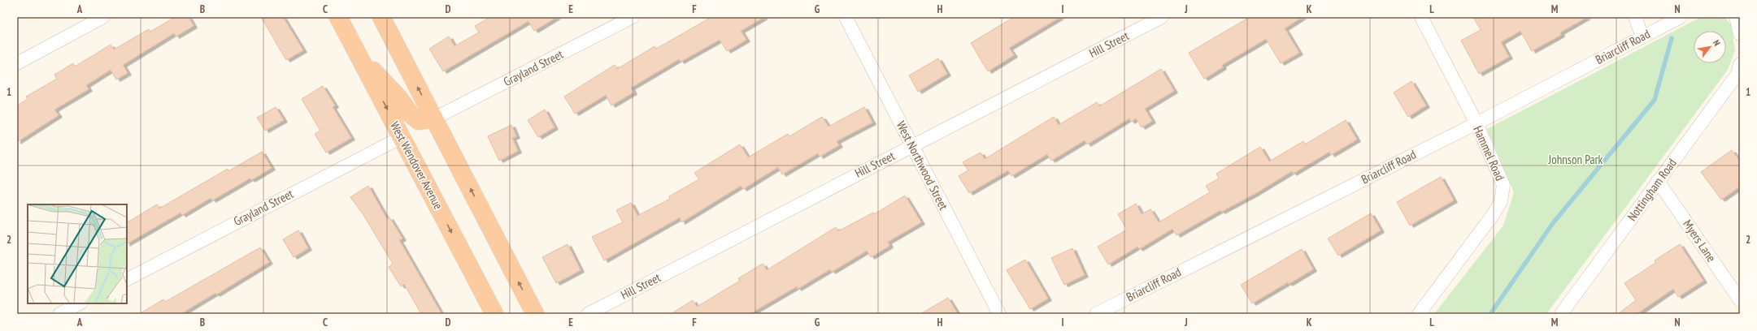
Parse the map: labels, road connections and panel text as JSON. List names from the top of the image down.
{
  "streets": {
    "highway": ["West Wendover Avenue"],
    "street": [
      "Hill Street",
      "Briarcliff Road",
      "Grayland Street",
      "Hammel Road",
      "West Northwood Street",
      "Nottingham Road",
      "Myers Lane"
    ]
  },
  "crossings": [
    ["Hill Street", "West Northwood Street"],
    ["Briarcliff Road", "Hammel Road"],
    ["Grayland Street", "West Wendover Avenue"],
    ["Nottingham Road", "Myers Lane"]
  ],
  "parks": ["Johnson Park"],
  "north": "top right",
  "grid": {
    "columns": [
      "A",
      "B",
      "C",
      "D",
      "E",
      "F",
      "G",
      "H",
      "I",
      "J",
      "K",
      "L",
      "M",
      "N"
    ],
    "rows": ["1", "2"]
  }
}
